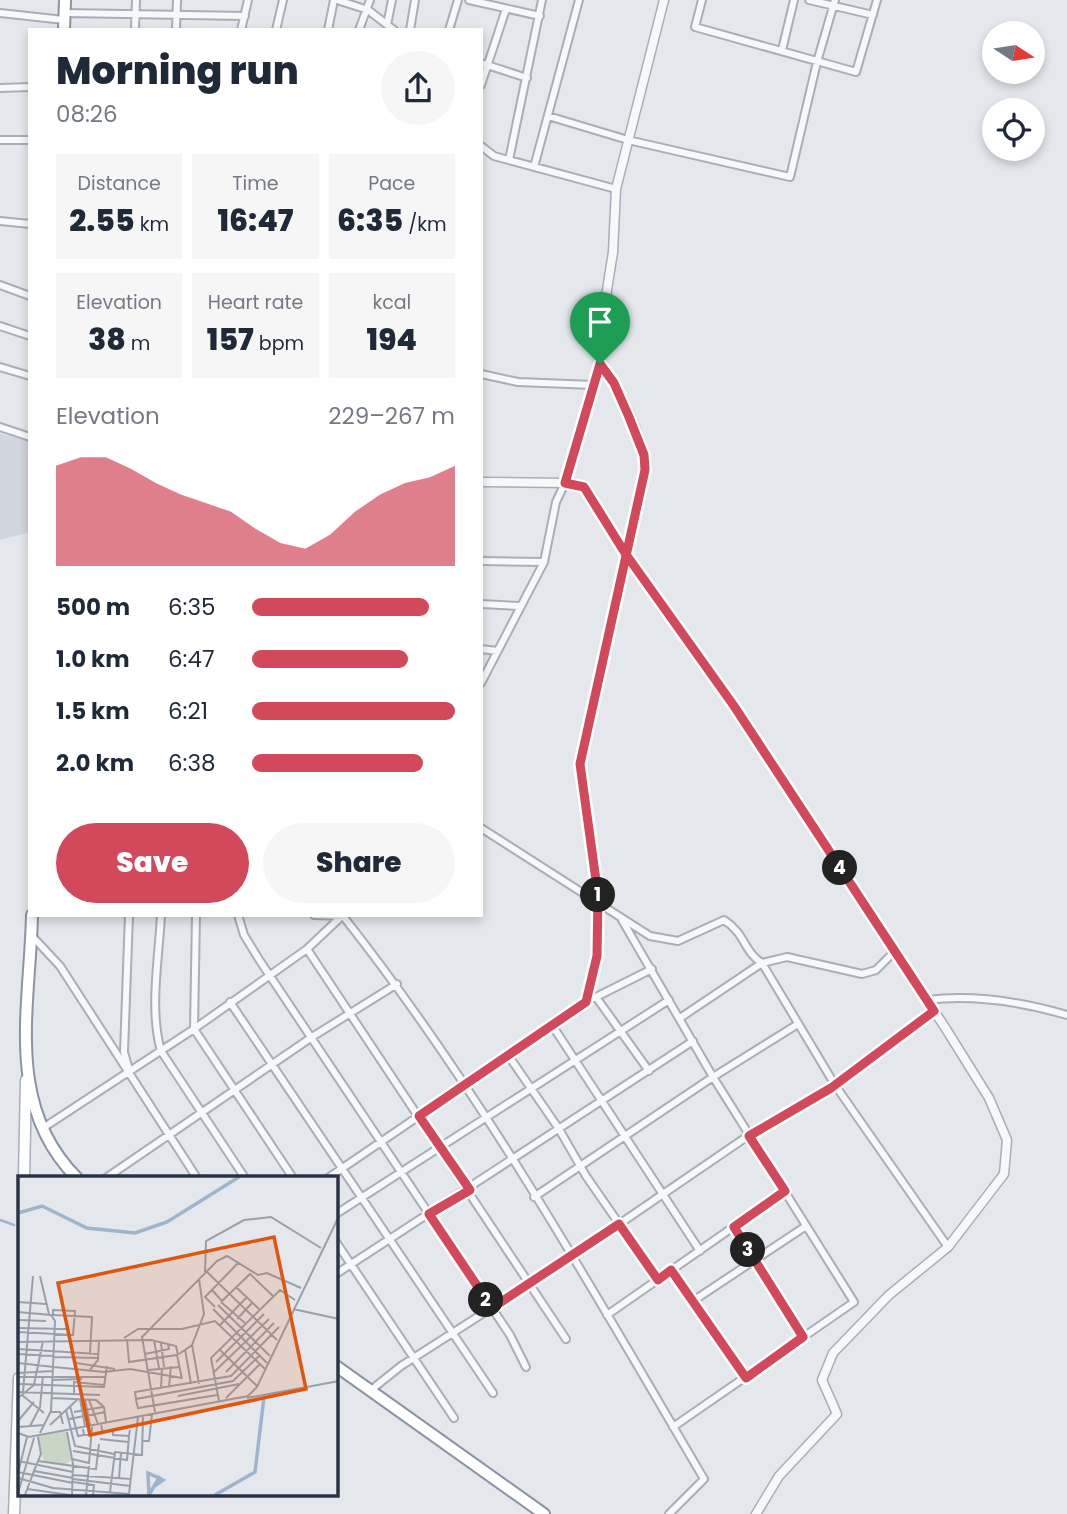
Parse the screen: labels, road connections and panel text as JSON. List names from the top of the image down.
{
  "north": "right",
  "page": {
    "heading": ["Morning run", "08:26"],
    "stats": [
      ["Distance", "2.55 km"],
      ["Time", "16:47"],
      ["Pace", "6:35 /km"],
      ["Elevation", "38 m"],
      ["Heart rate", "157 bpm"],
      ["kcal", "194"]
    ],
    "chart": ["Elevation", "229–267 m"],
    "list": [
      {
        "name": "500 m",
        "note": "6:35"
      },
      {
        "name": "1.0 km",
        "note": "6:47"
      },
      {
        "name": "1.5 km",
        "note": "6:21"
      },
      {
        "name": "2.0 km",
        "note": "6:38"
      }
    ],
    "buttons": ["Save", "Share"],
    "pins": [
      "4",
      "1",
      "3",
      "2"
    ]
  }
}
